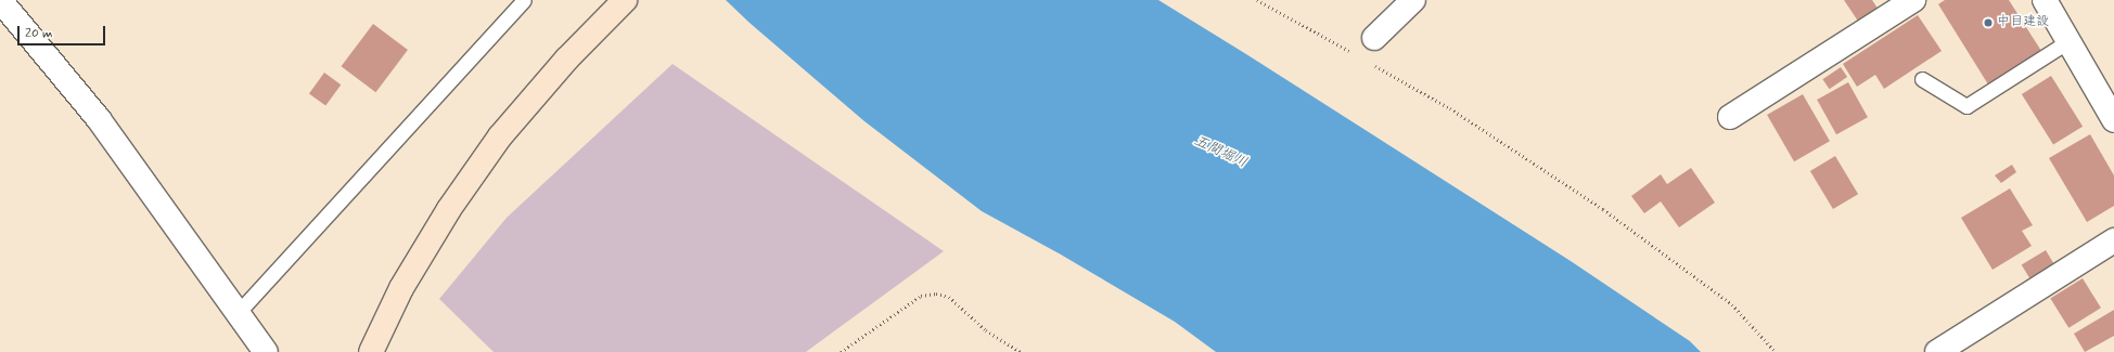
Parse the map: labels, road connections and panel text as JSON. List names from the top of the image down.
{
  "water": ["五間堀川"],
  "places": ["中目建設"],
  "scale_bar": "20 m"
}
